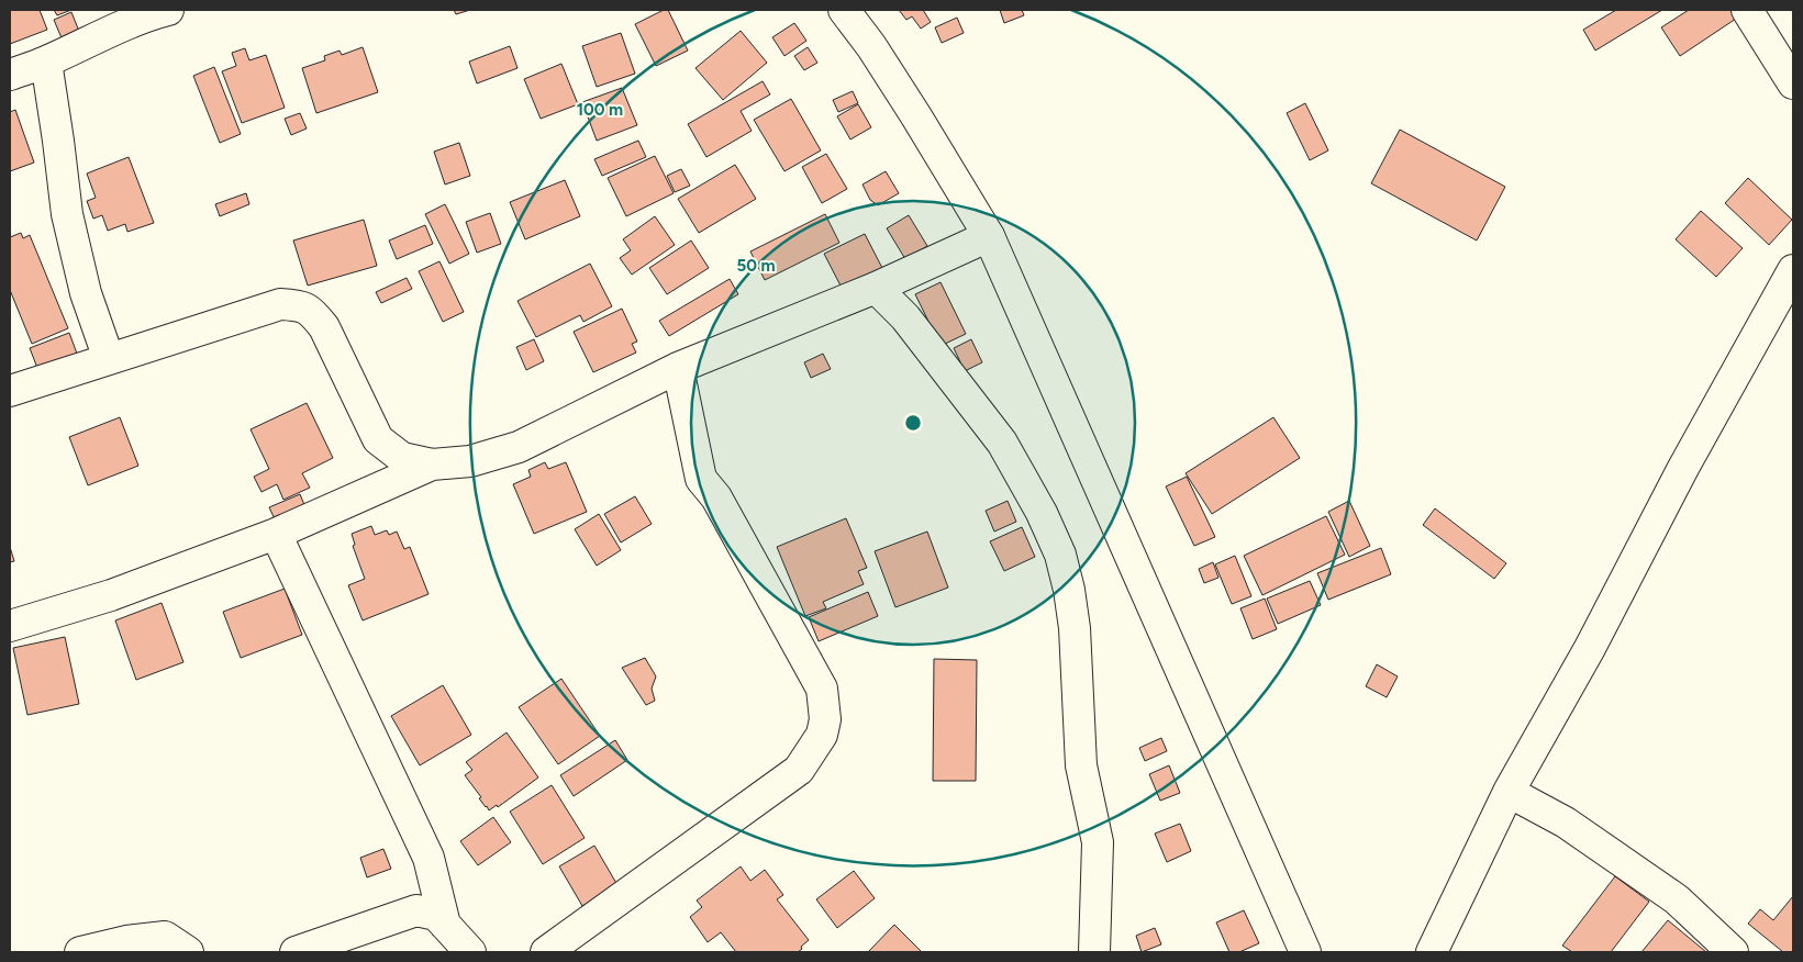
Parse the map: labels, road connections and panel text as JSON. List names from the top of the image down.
{
  "rings": ["100 m", "50 m"]
}
